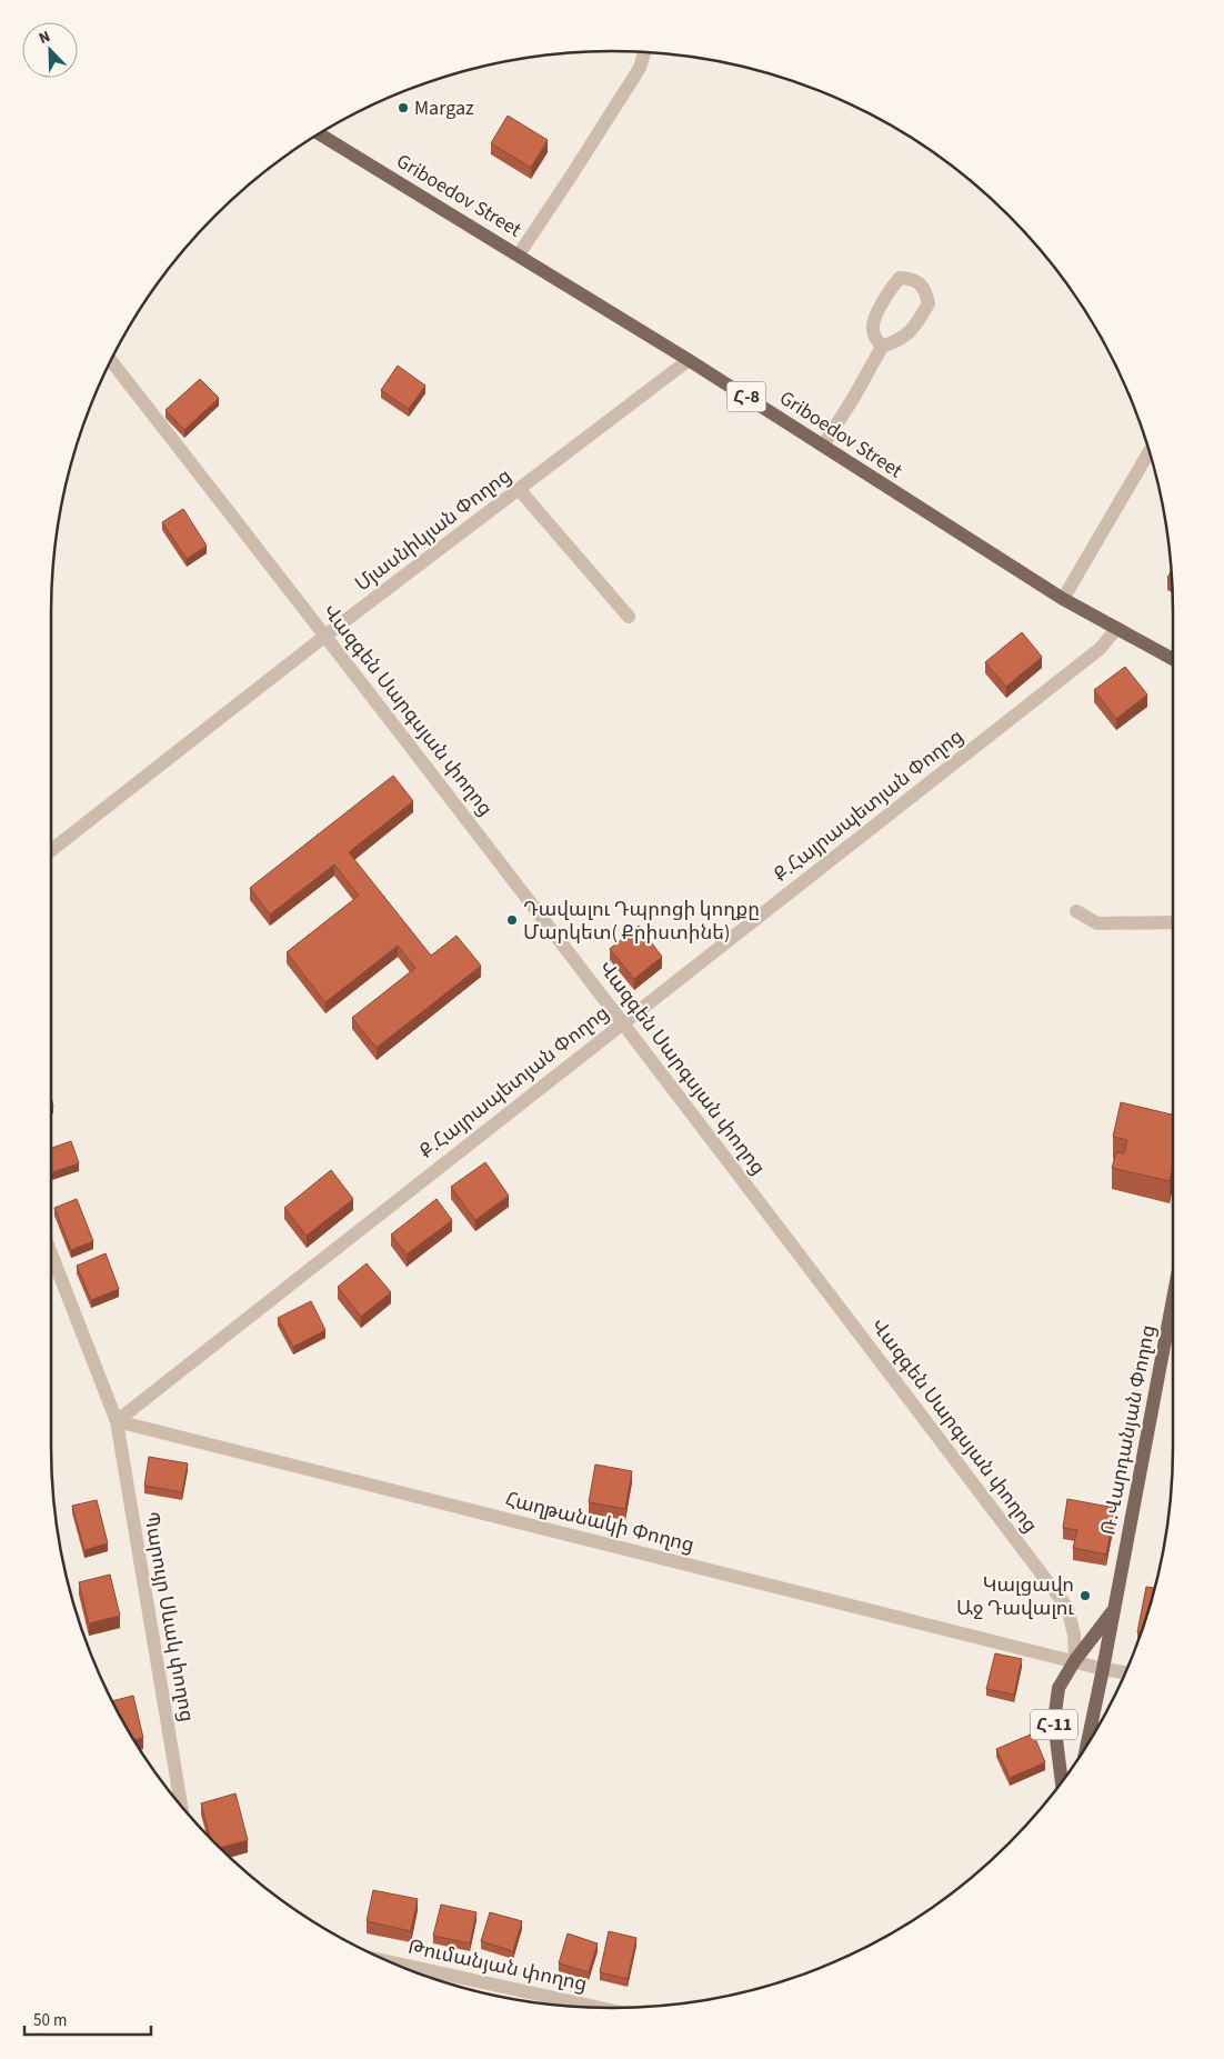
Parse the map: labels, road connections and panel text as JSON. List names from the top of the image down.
{
  "streets": {
    "main road": [
      "Griboedov Street",
      "Հ-8",
      "Ռ.Վարդանյան Փողոց",
      "Հ-11"
    ],
    "street": [
      "Մյասնիկյան Փողոց",
      "Վազգեն Սարգսյան փողոց",
      "Ք.Հայրապետյան Փողոց",
      "Հաղթանակի Փողոց",
      "Պարույր Սևակ փողոց",
      "Թումանյան փողոց"
    ]
  },
  "crossings": [
    ["Griboedov Street", "Մյասնիկյան Փողոց"],
    ["Griboedov Street", "Ք.Հայրապետյան Փողոց"],
    ["Մյասնիկյան Փողոց", "Վազգեն Սարգսյան փողոց"],
    ["Վազգեն Սարգսյան փողոց", "Ք.Հայրապետյան Փողոց"],
    ["Վազգեն Սարգսյան փողոց", "Հաղթանակի Փողոց"],
    ["Վազգեն Սարգսյան փողոց", "Հ-11"],
    ["Ք.Հայրապետյան Փողոց", "Հաղթանակի Փողոց"],
    ["Ք.Հայրապետյան Փողոց", "Պարույր Սևակ փողոց"],
    ["Ռ.Վարդանյան Փողոց", "Հ-11"],
    ["Հաղթանակի Փողոց", "Պարույր Սևակ փողոց"],
    ["Հաղթանակի Փողոց", "Հ-11"]
  ],
  "places": ["Margaz", "Դավալու Դպրոցի կողքը Մարկետ( Քրիստինե)", "Կալցավո Աջ Դավալու"],
  "scale_bar": "50 m",
  "north": "top left"
}
